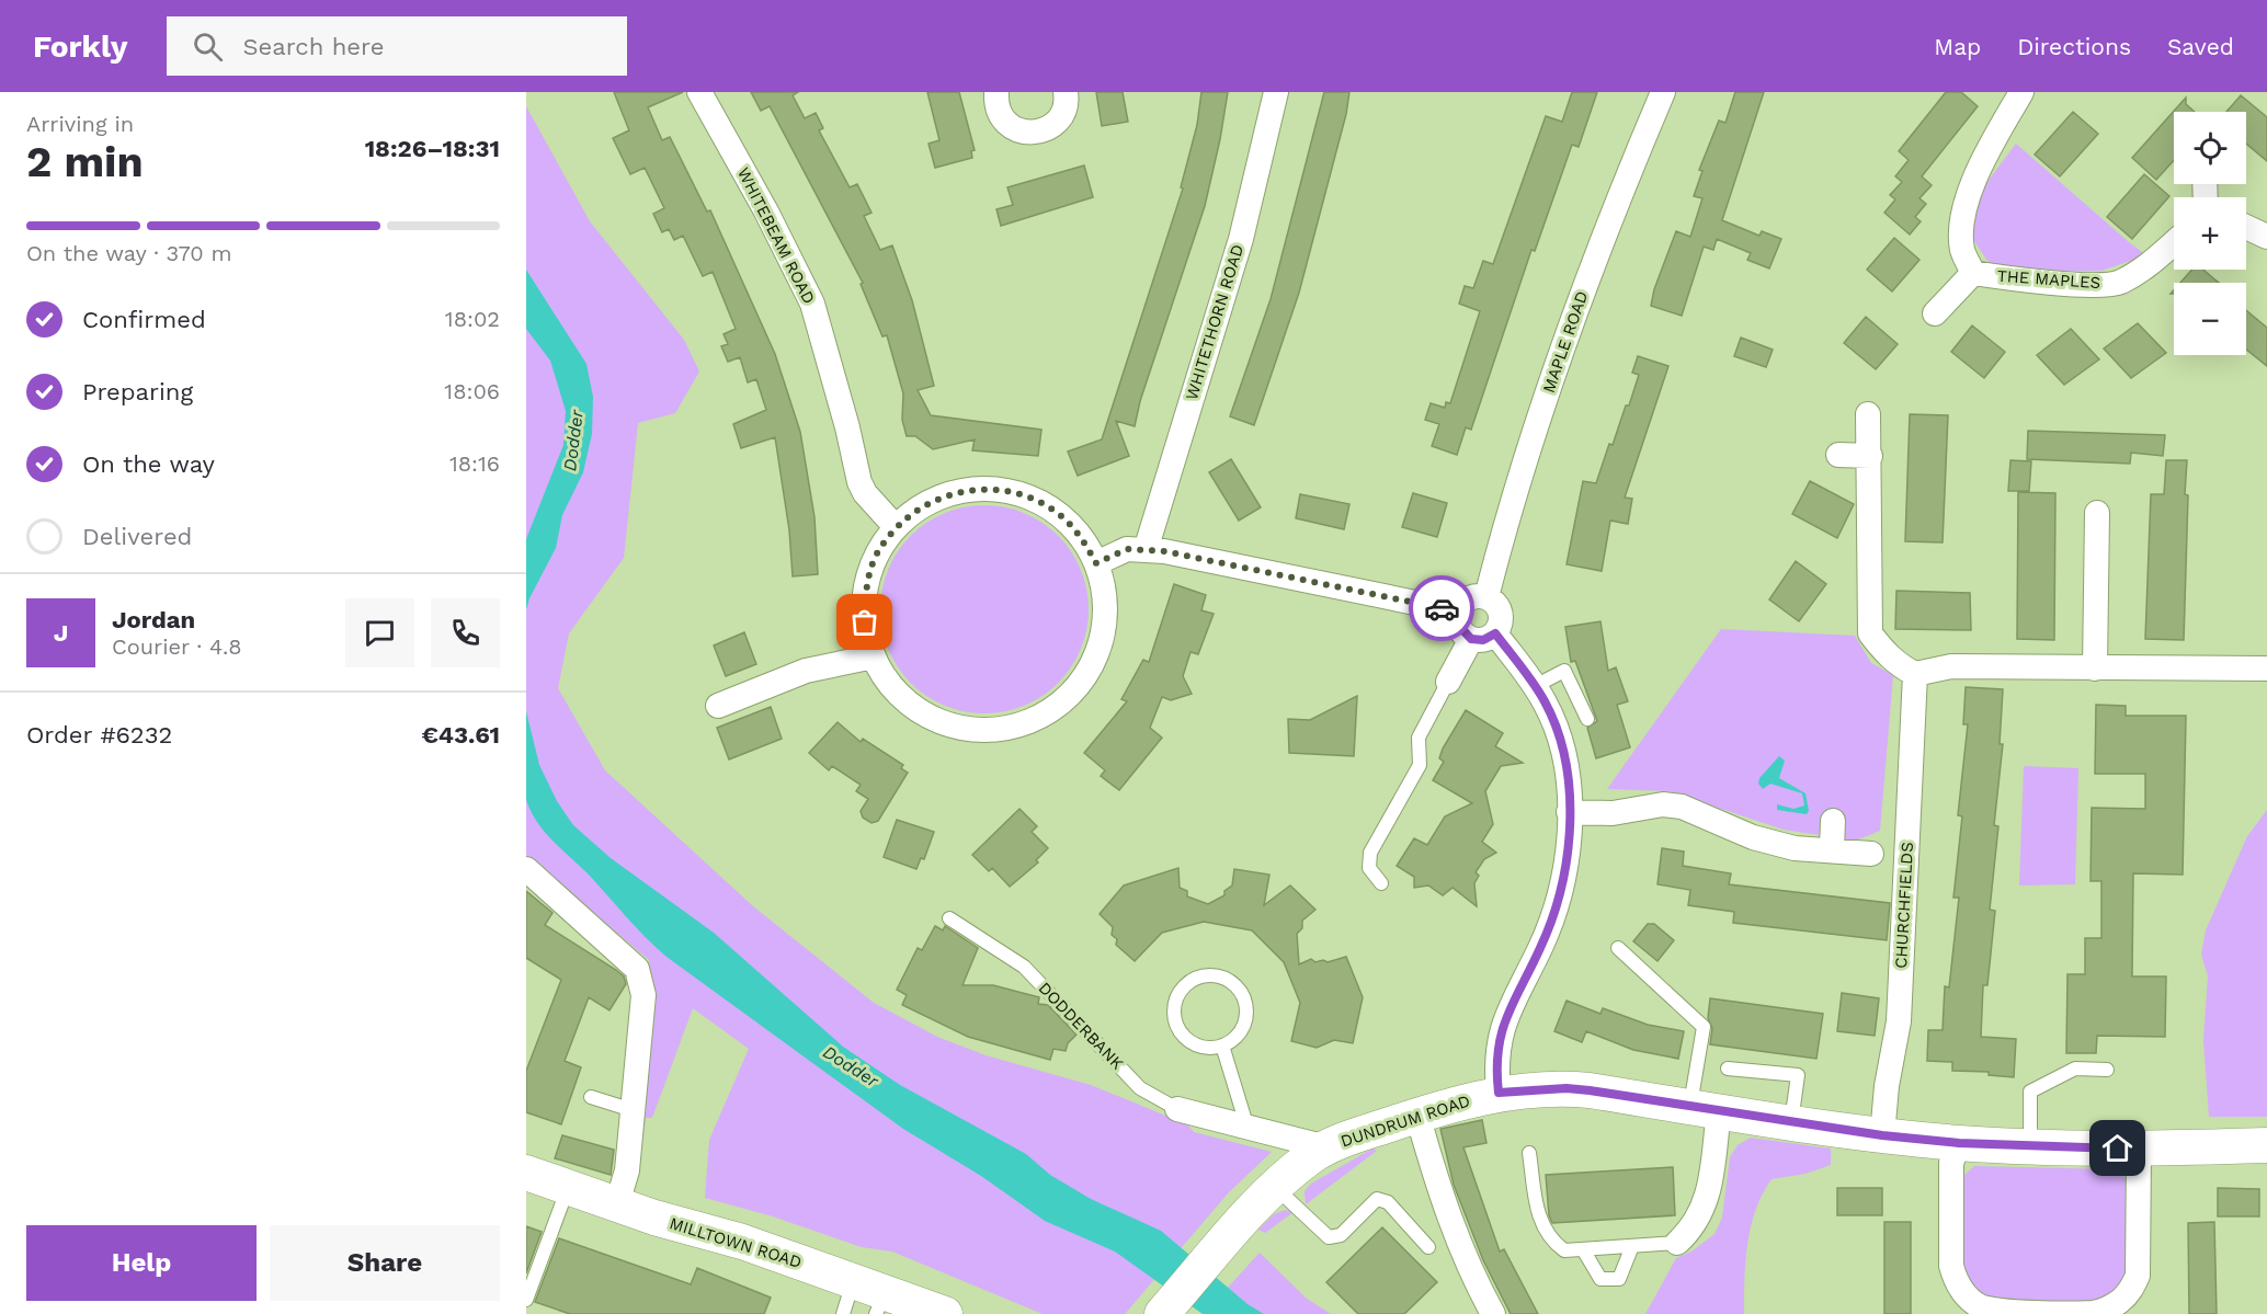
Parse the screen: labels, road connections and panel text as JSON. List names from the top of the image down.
{
  "streets": {
    "main road": ["DUNDRUM ROAD", "MILLTOWN ROAD"],
    "street": [
      "WHITEBEAM ROAD",
      "THE MAPLES",
      "WHITETHORN ROAD",
      "MAPLE ROAD",
      "CHURCHFIELDS",
      "DODDERBANK"
    ]
  },
  "crossings": [
    ["CHURCHFIELDS", "DUNDRUM ROAD"],
    ["DODDERBANK", "DUNDRUM ROAD"]
  ],
  "water": ["Dodder"],
  "page": {
    "header": "Forkly",
    "search": "Search here",
    "nav": ["Map", "Directions", "Saved"],
    "heading": ["2 min", "Arriving in", "18:26–18:31"],
    "panel": [
      "Jordan",
      "Courier · 4.8",
      "Order #6232",
      "€43.61"
    ],
    "map_buttons": ["+", "−"],
    "bar": "On the way · 370 m",
    "list": [
      ["Confirmed", "18:02"],
      ["Preparing", "18:06"],
      ["On the way", "18:16"],
      "Delivered"
    ],
    "round": "J",
    "buttons": ["Help", "Share"]
  }
}
